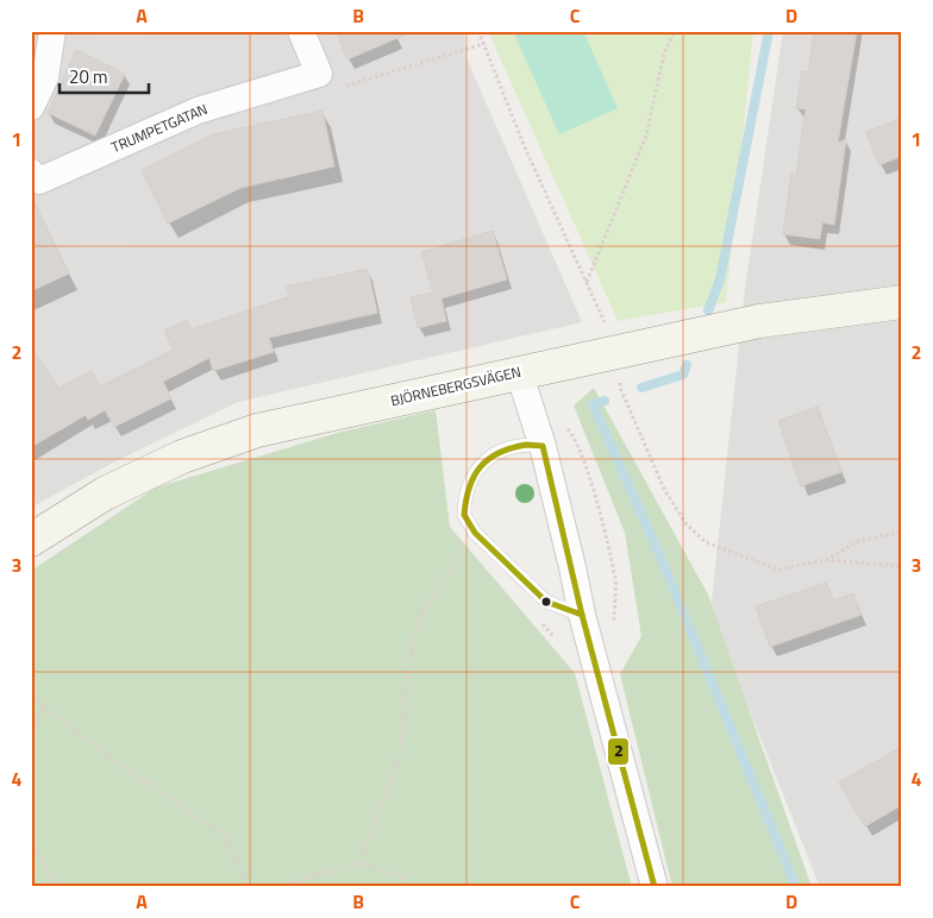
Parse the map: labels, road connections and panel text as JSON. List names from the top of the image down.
{
  "streets": {
    "street": ["TRUMPETGATAN", "BJÖRNEBERGSVÄGEN"]
  },
  "lines": ["transit line 2"],
  "scale_bar": "20 m",
  "grid": {
    "columns": [
      "A",
      "B",
      "C",
      "D"
    ],
    "rows": [
      "1",
      "2",
      "3",
      "4"
    ]
  }
}
